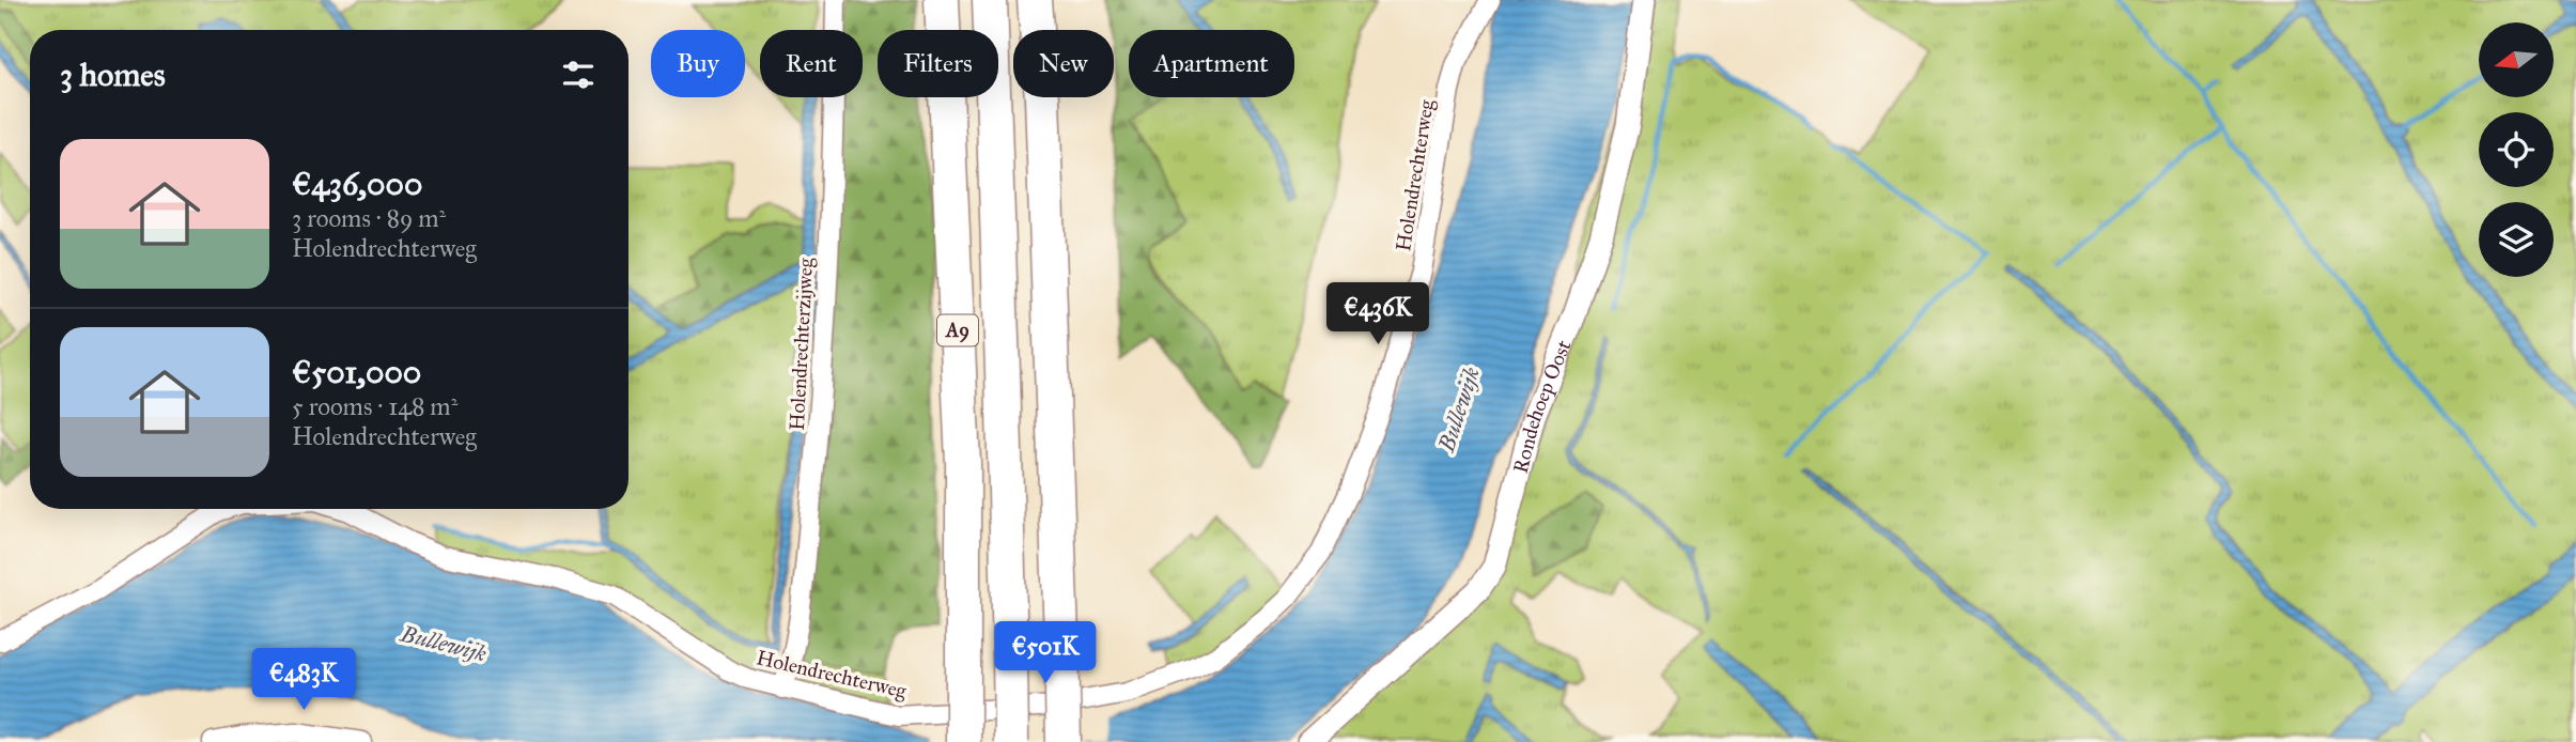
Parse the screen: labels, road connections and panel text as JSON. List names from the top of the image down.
{
  "streets": {
    "highway": ["A9"],
    "street": ["Holendrechterweg", "Holendrechterzijweg", "Rondehoep Oost"]
  },
  "crossings": [
    ["Holendrechterweg", "Holendrechterzijweg"]
  ],
  "water": ["Bullewijk"],
  "north": "left",
  "page": {
    "chip": [
      "Buy",
      "Rent",
      "Filters",
      "New",
      "Apartment"
    ],
    "heading": "3 homes",
    "list": [
      {
        "name": "€436,000",
        "note": "3 rooms · 89 m² · Holendrechterweg"
      },
      {
        "name": "€501,000",
        "note": "5 rooms · 148 m² · Holendrechterweg"
      }
    ],
    "price": ["€436K", "€501K", "€483K"]
  }
}
